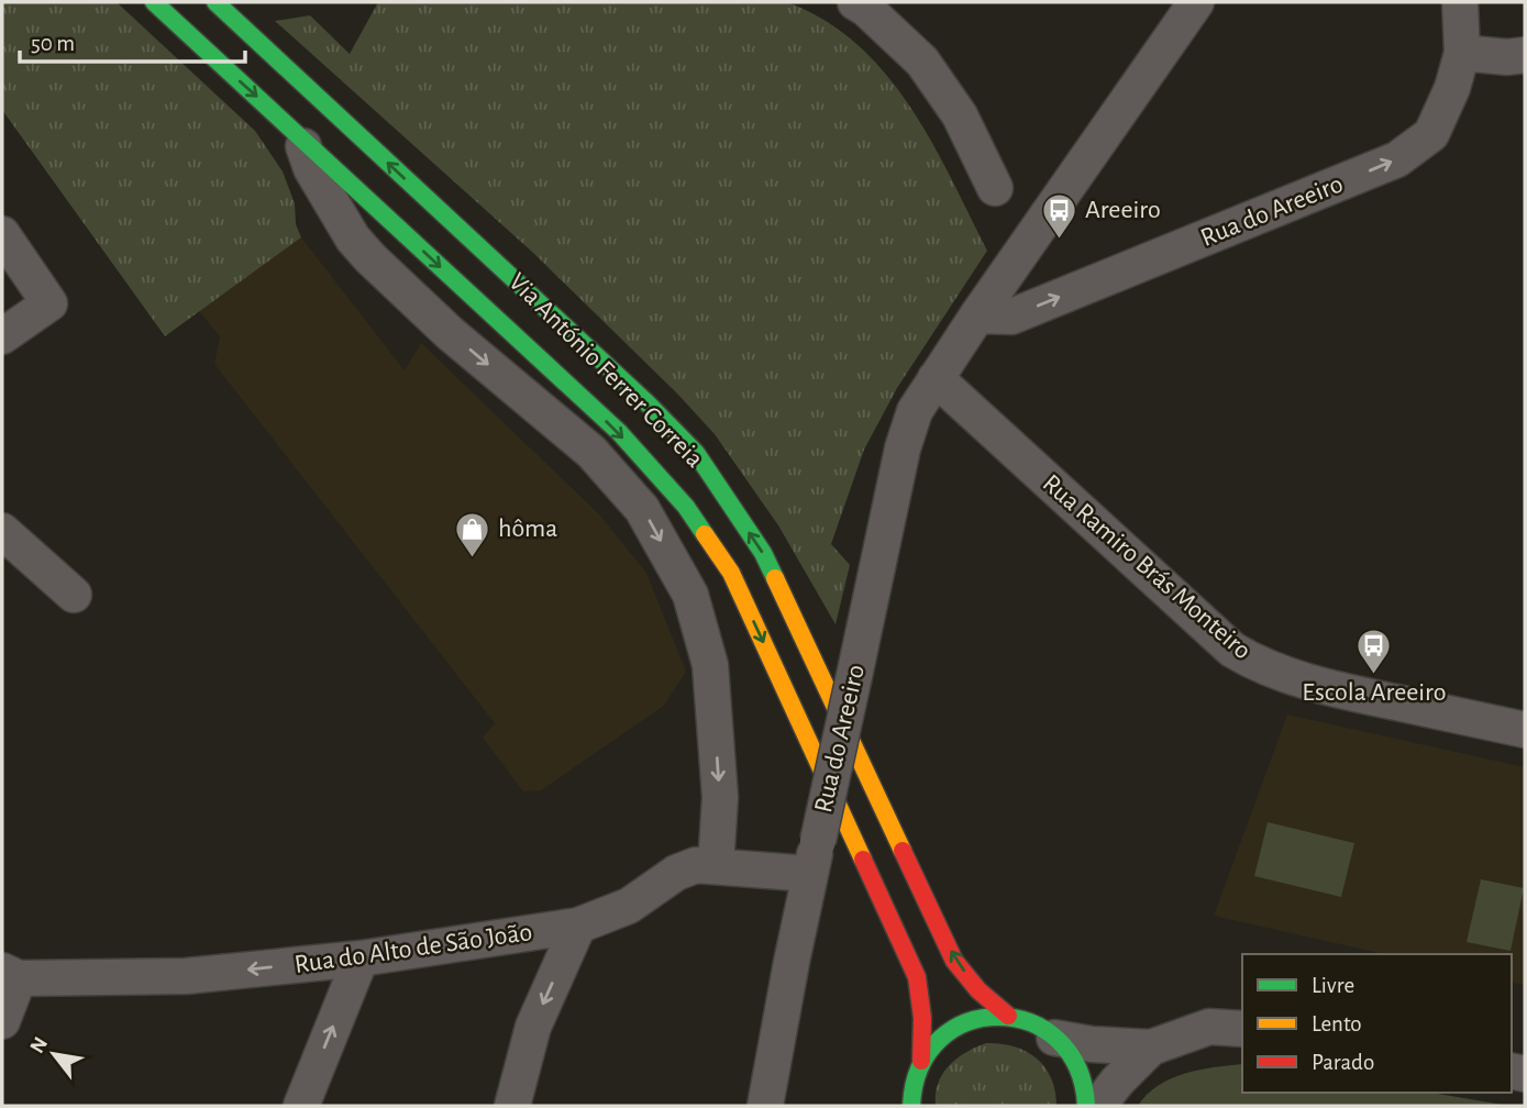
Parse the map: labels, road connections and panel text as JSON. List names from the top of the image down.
{
  "streets": {
    "main road": ["Via António Ferrer Correia"],
    "street": ["Rua do Areeiro", "Rua Ramiro Brás Monteiro", "Rua do Alto de São João"]
  },
  "crossings": [
    ["Rua do Areeiro", "Rua Ramiro Brás Monteiro"],
    ["Rua do Areeiro", "Rua do Alto de São João"],
    ["Via António Ferrer Correia", "Rua do Alto de São João"]
  ],
  "one_way": ["Rua do Alto de São João"],
  "places": {
    "bus stop": ["Areeiro", "Escola Areeiro"],
    "shop": ["hôma"]
  },
  "legend": ["Livre", "Lento", "Parado"],
  "scale_bar": "50 m",
  "north": "top left"
}
